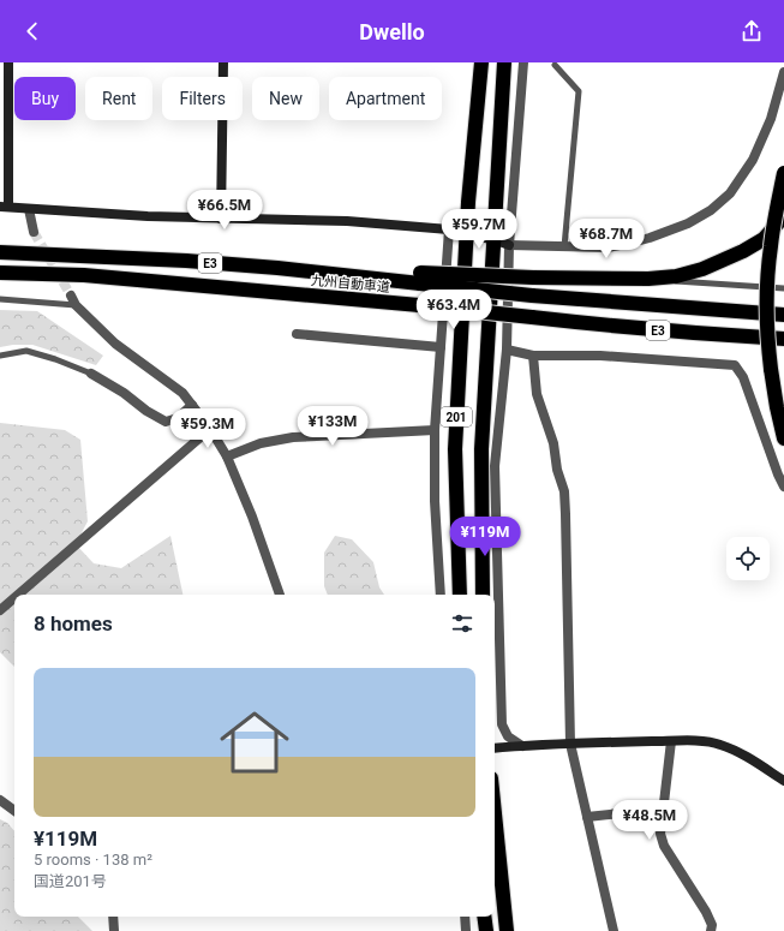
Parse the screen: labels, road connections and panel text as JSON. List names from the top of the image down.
{
  "streets": {
    "highway": ["E3", "九州自動車道", "201"]
  },
  "page": {
    "header": "Dwello",
    "chip": [
      "Buy",
      "Rent",
      "Filters",
      "New",
      "Apartment"
    ],
    "price": [
      "¥66.5M",
      "¥59.7M",
      "¥68.7M",
      "¥63.4M",
      "¥133M",
      "¥59.3M",
      "¥119M",
      "¥48.5M"
    ],
    "heading": "8 homes",
    "list": [
      {
        "name": "¥119M",
        "note": "5 rooms · 138 m² · 国道201号"
      }
    ]
  }
}
